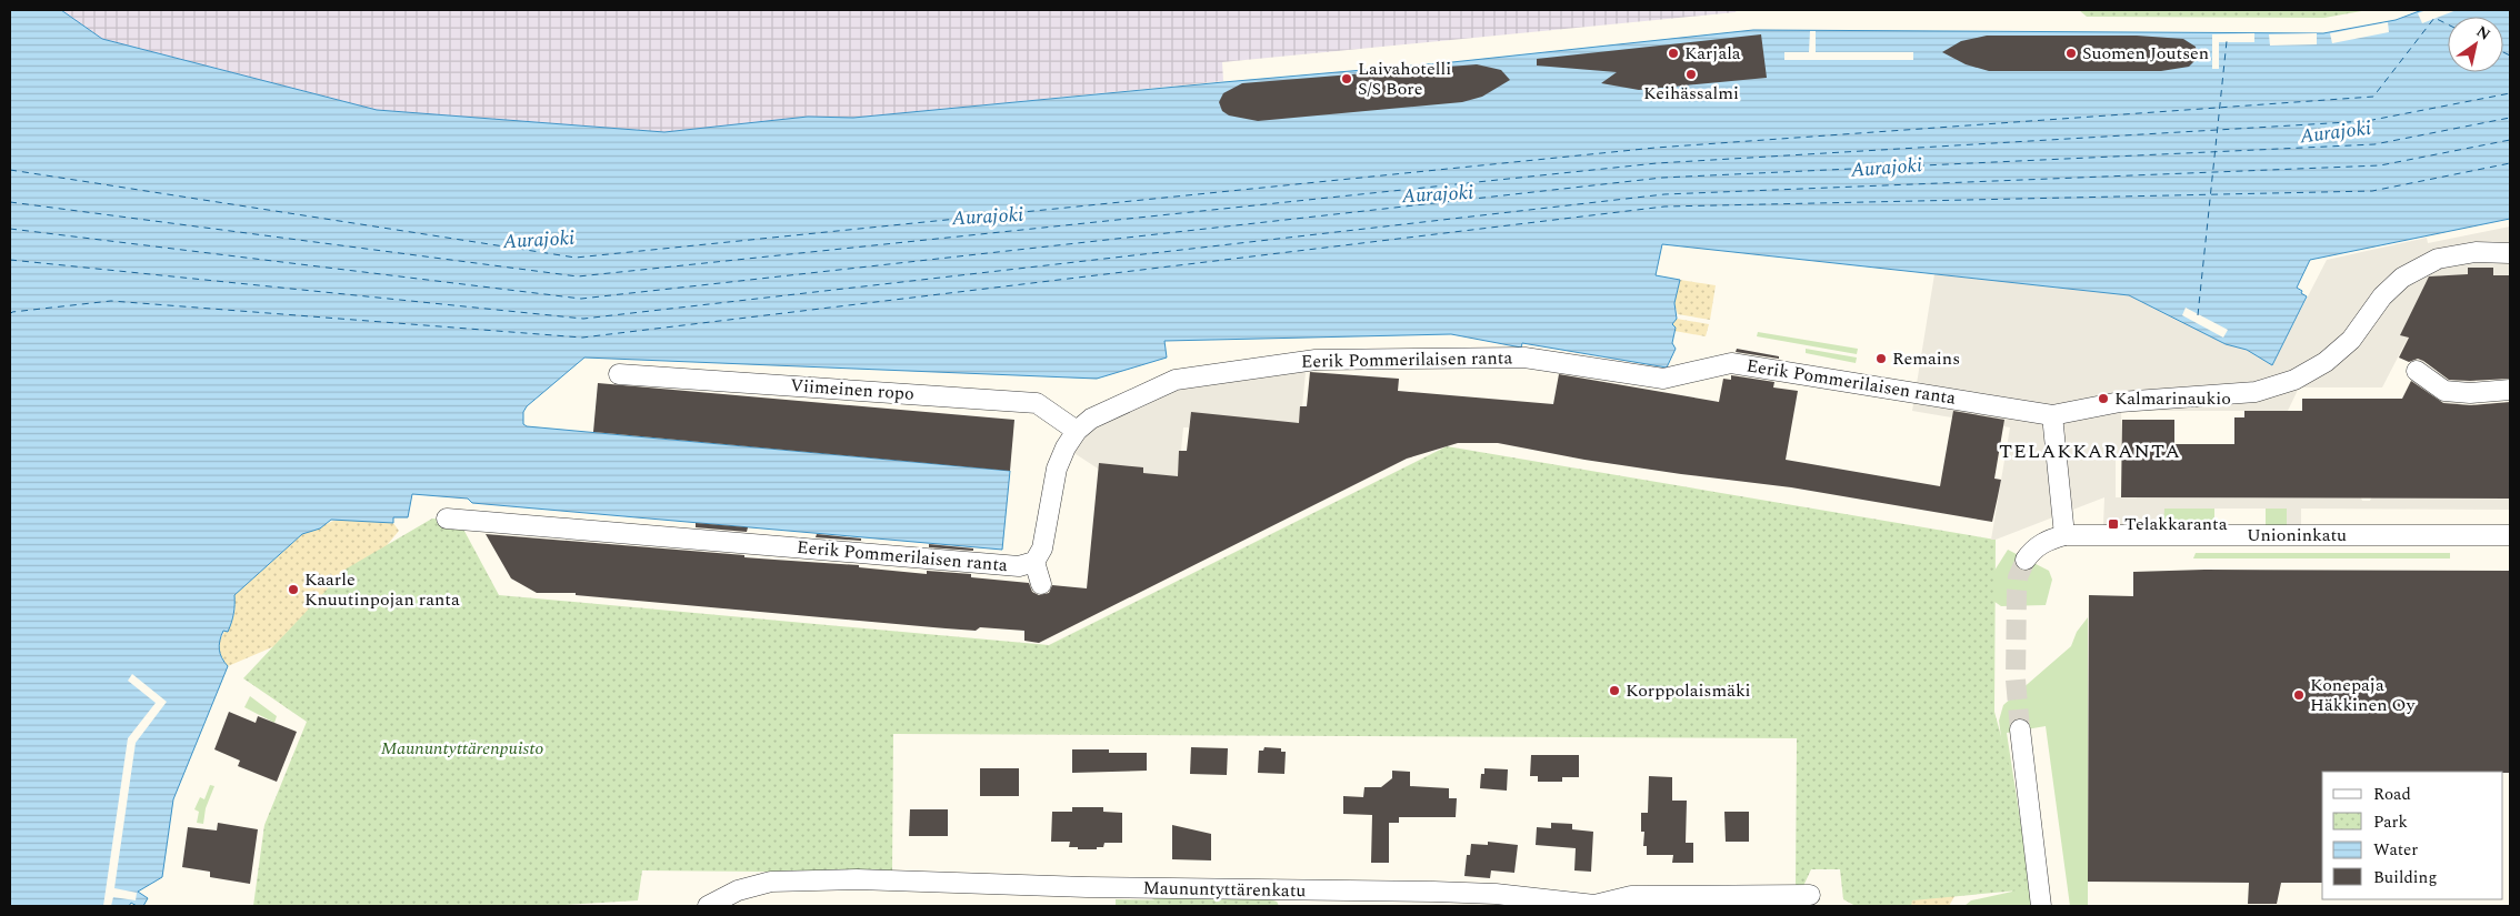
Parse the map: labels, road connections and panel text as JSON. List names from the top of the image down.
{
  "streets": {
    "street": [
      "Eerik Pommerilaisen ranta",
      "Viimeinen ropo",
      "Unioninkatu",
      "Maununtyttärenkatu"
    ]
  },
  "crossings": [
    ["Eerik Pommerilaisen ranta", "Viimeinen ropo"]
  ],
  "districts": ["TELAKKARANTA"],
  "water": ["Aurajoki"],
  "parks": ["Maununtyttärenpuisto"],
  "places": {
    "other": [
      "Karjala",
      "Suomen Joutsen",
      "Keihässalmi",
      "Laivahotelli S/S Bore",
      "Remains",
      "Kalmarinaukio",
      "Kaarle Knuutinpojan ranta",
      "Korppolaismäki",
      "Konepaja Häkkinen Oy"
    ],
    "transit": ["Telakkaranta"]
  },
  "legend": [
    "Road",
    "Park",
    "Water",
    "Building"
  ],
  "north": "top right"
}
